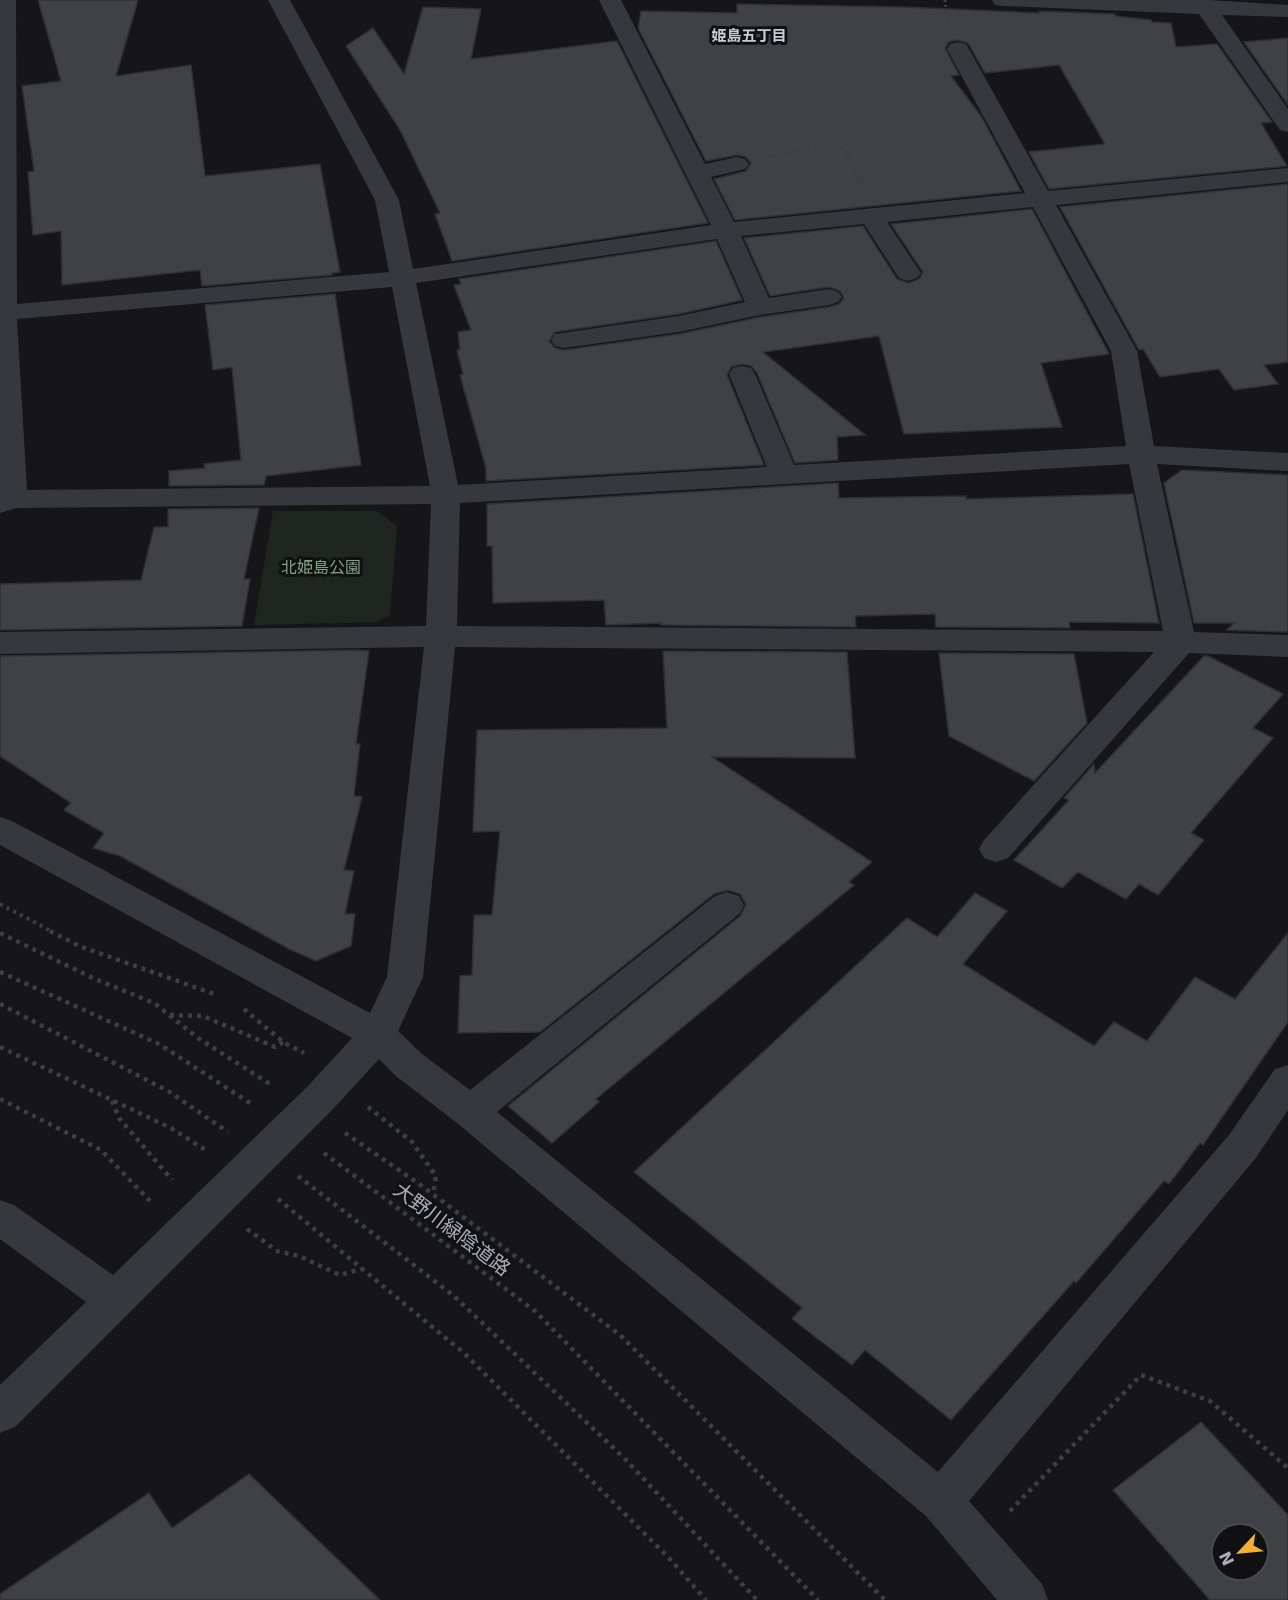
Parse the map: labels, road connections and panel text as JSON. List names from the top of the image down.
{
  "streets": {
    "path": ["大野川緑陰道路"]
  },
  "districts": ["姫島五丁目"],
  "parks": ["北姫島公園"],
  "north": "bottom left"
}
